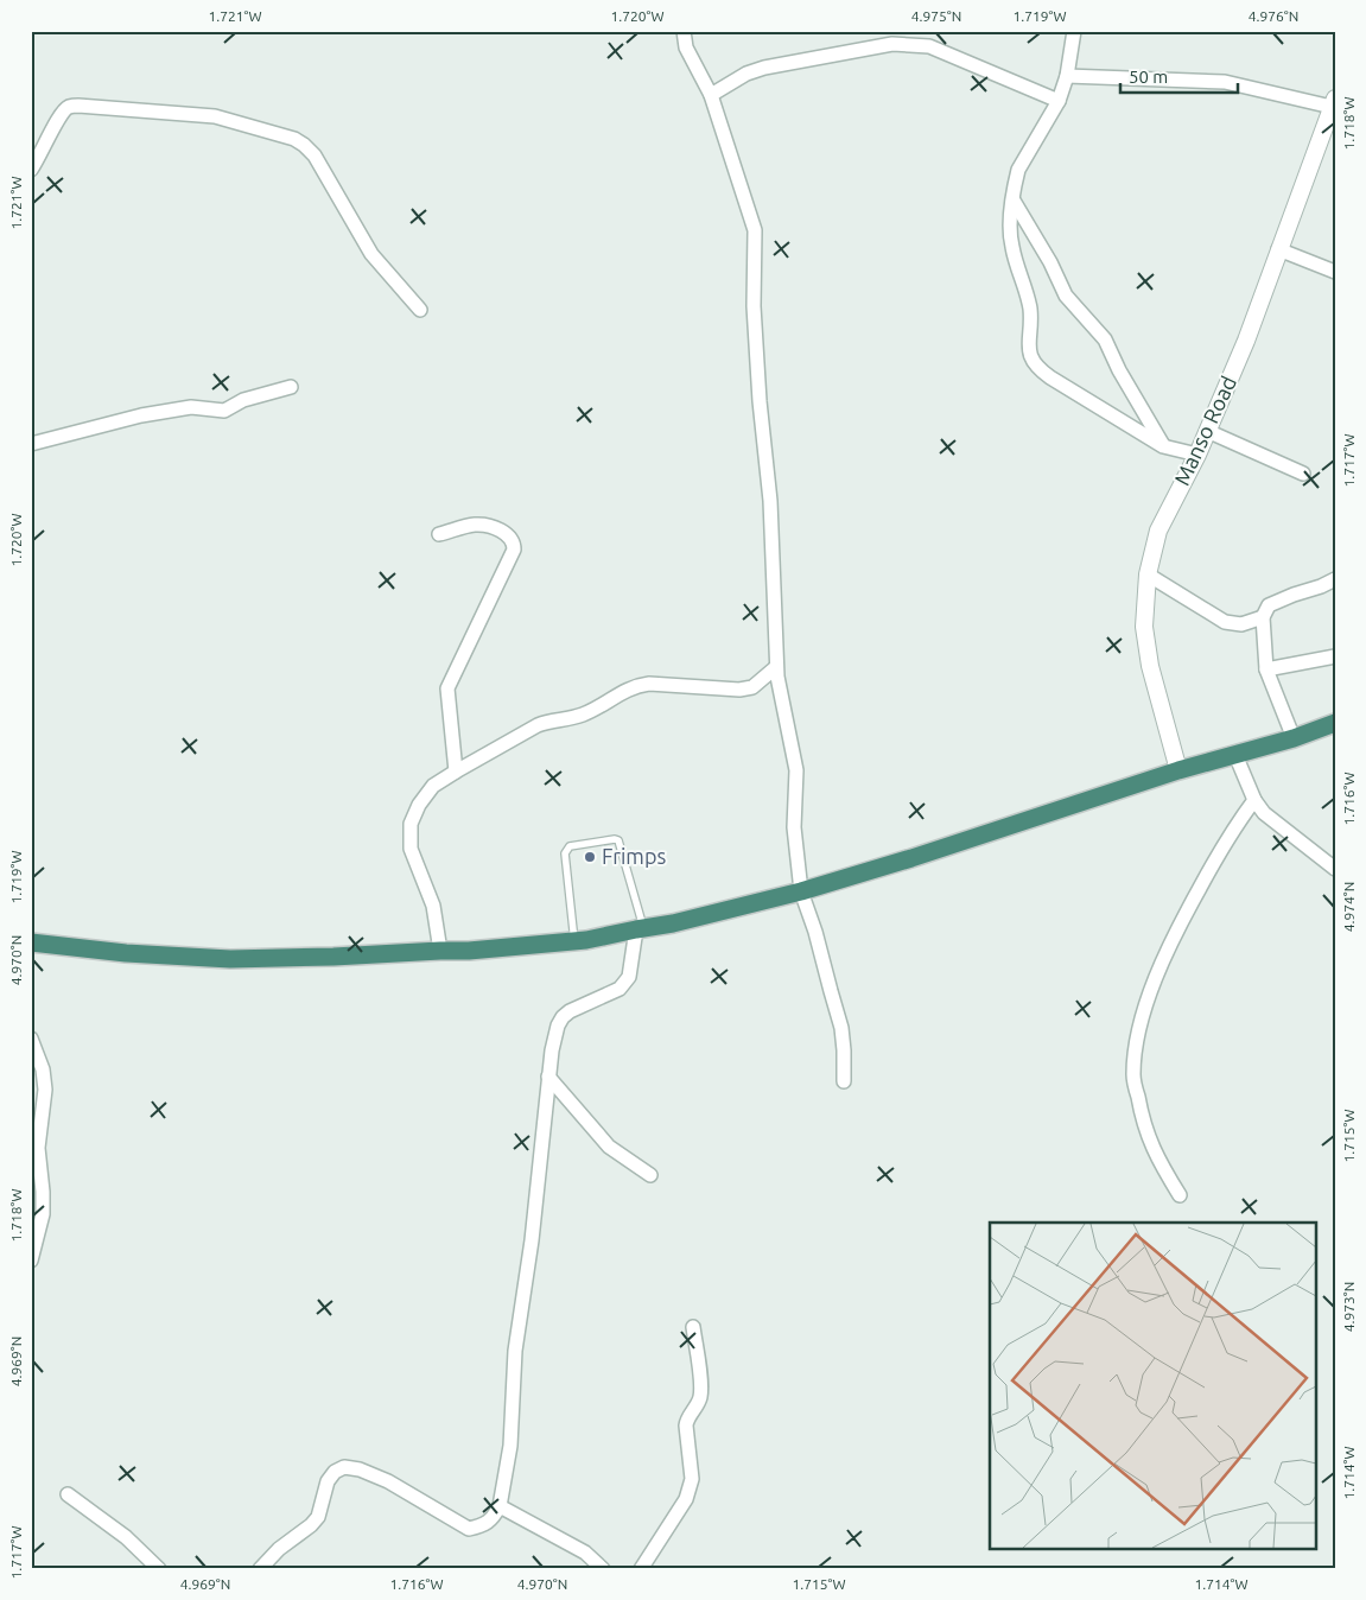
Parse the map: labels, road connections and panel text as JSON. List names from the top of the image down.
{
  "streets": {
    "street": ["Manso Road"]
  },
  "places": ["Frimps"],
  "scale_bar": "50 m",
  "coordinates": [
    "1.721°W",
    "1.720°W",
    "4.975°N",
    "1.719°W",
    "4.976°N",
    "1.718°W",
    "1.717°W",
    "1.716°W",
    "4.974°N",
    "4.970°N",
    "1.715°W",
    "4.973°N",
    "4.969°N",
    "1.714°W"
  ]
}
